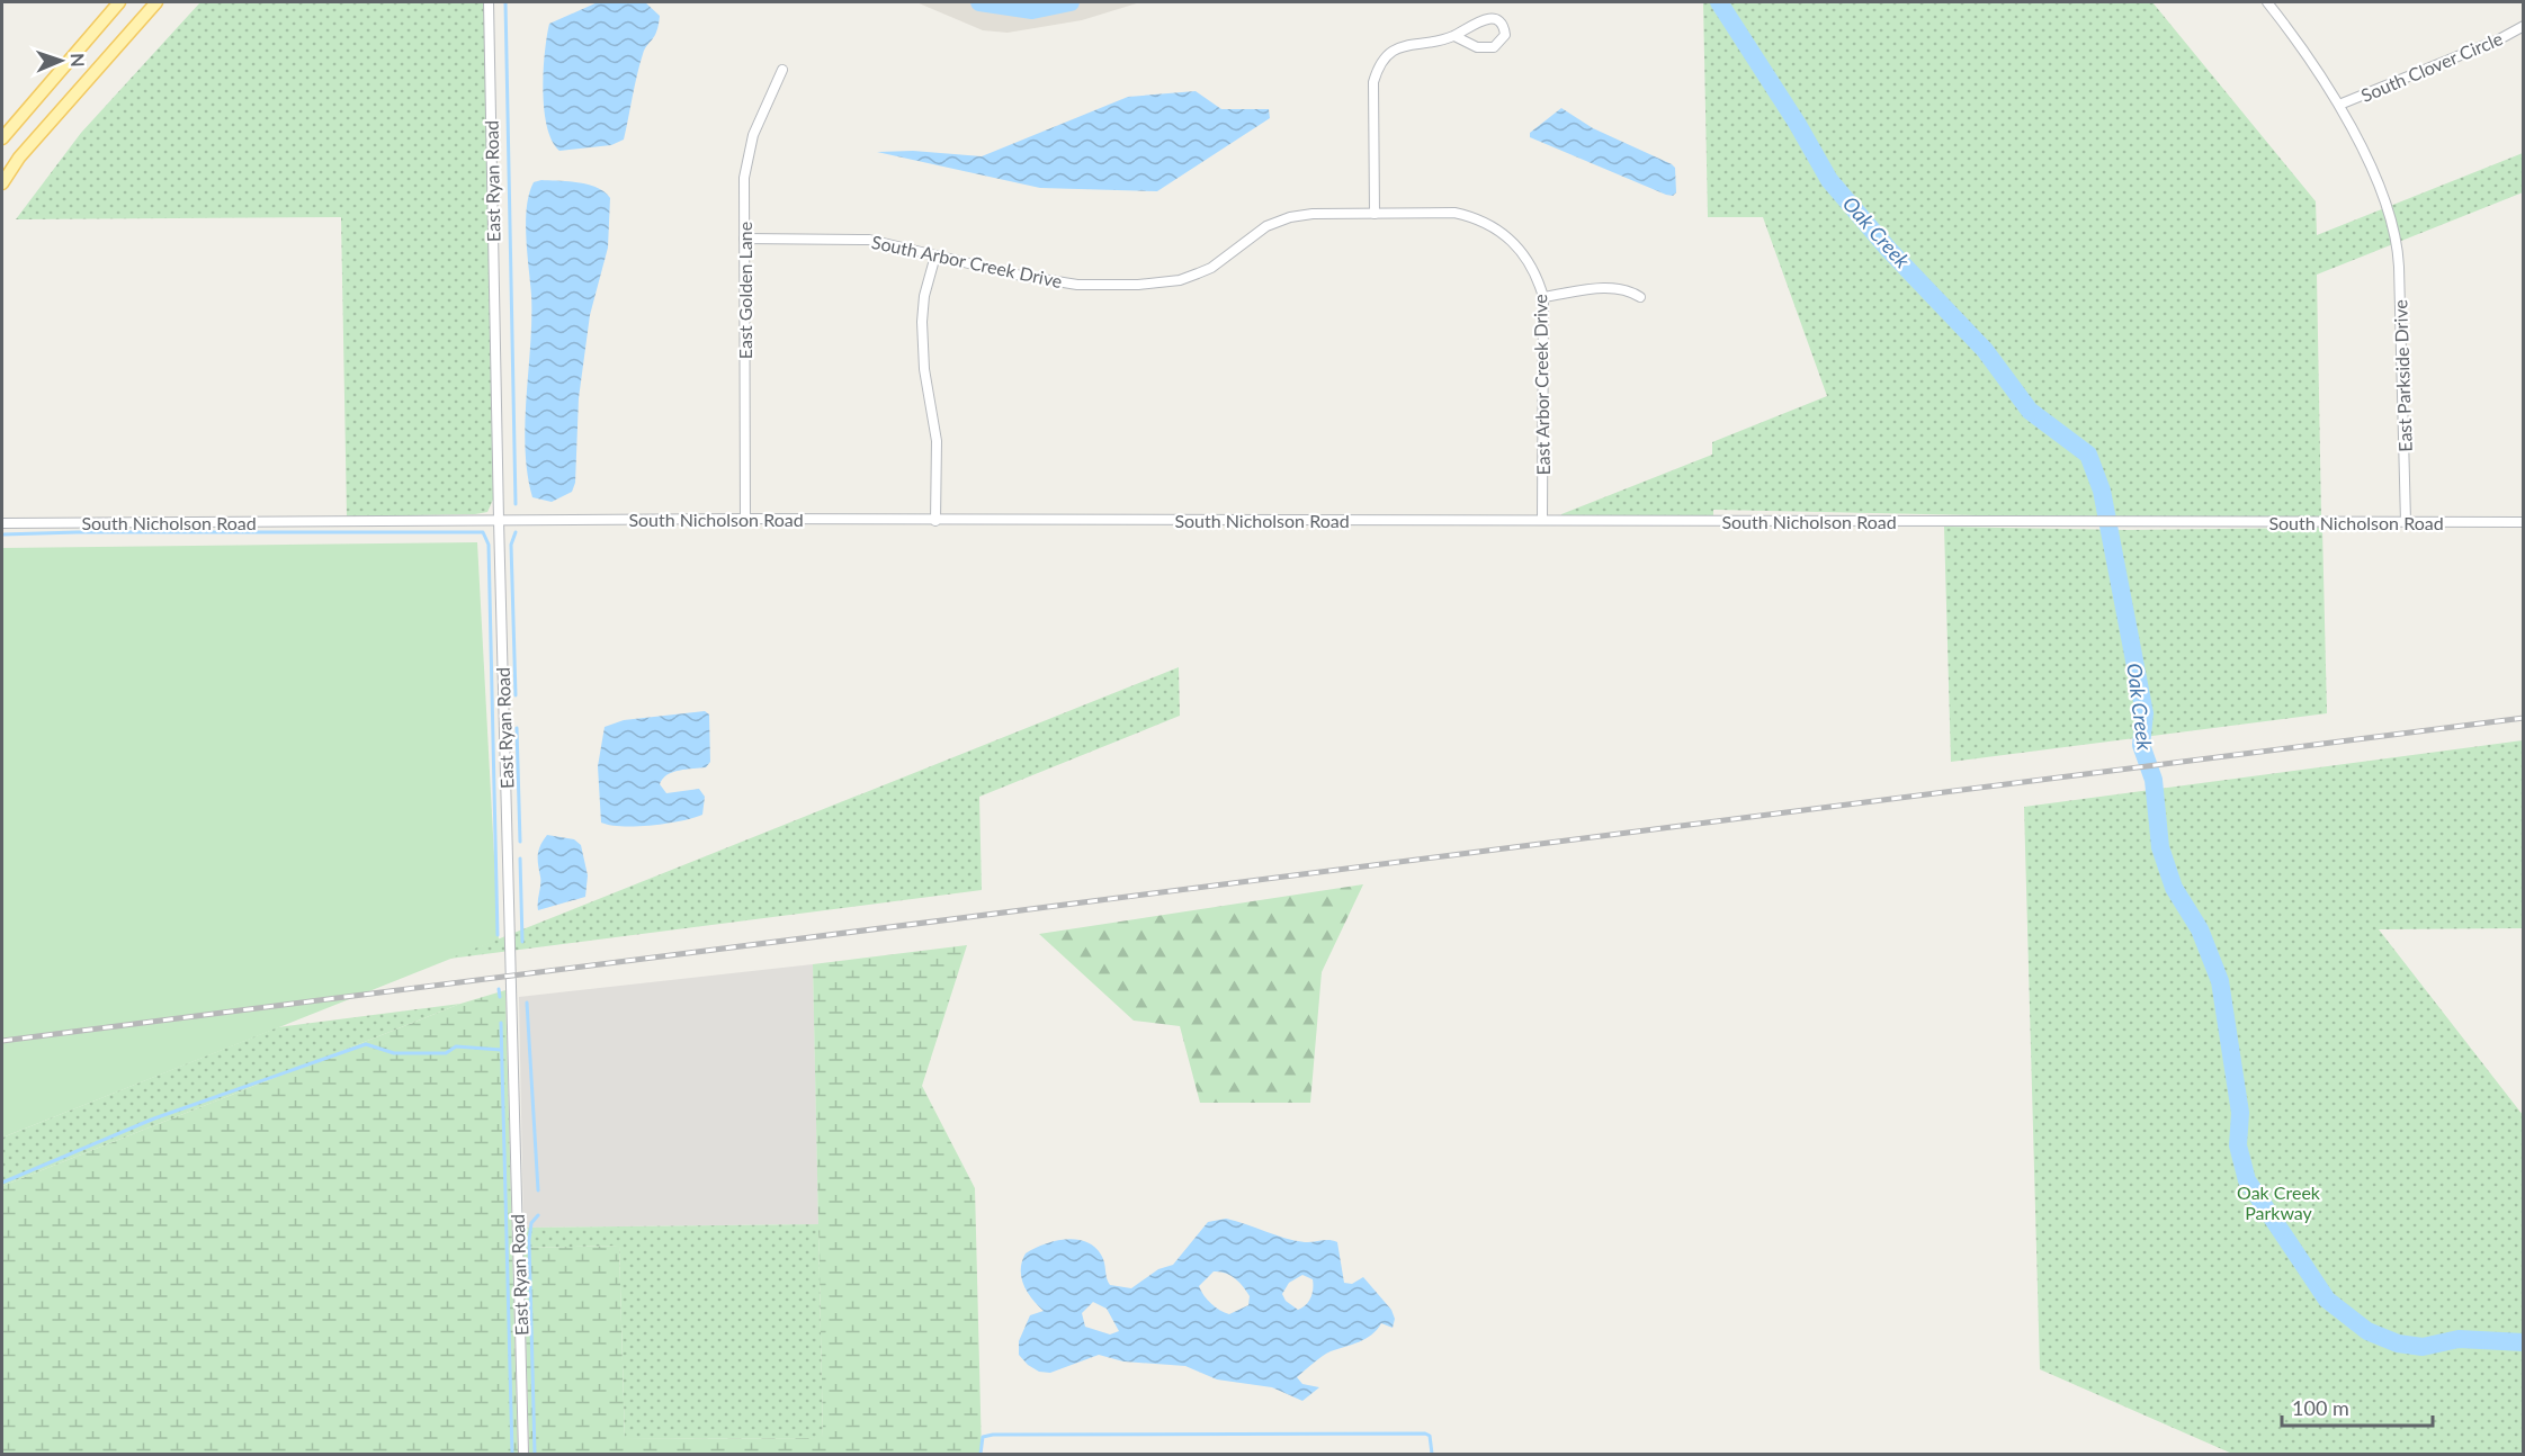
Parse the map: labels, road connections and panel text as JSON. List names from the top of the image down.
{
  "streets": {
    "street": [
      "South Clover Circle",
      "East Ryan Road",
      "South Arbor Creek Drive",
      "East Golden Lane",
      "East Parkside Drive",
      "East Arbor Creek Drive",
      "South Nicholson Road"
    ]
  },
  "crossings": [
    ["South Clover Circle", "East Parkside Drive"],
    ["East Ryan Road", "South Nicholson Road"],
    ["South Arbor Creek Drive", "East Golden Lane"],
    ["South Arbor Creek Drive", "East Arbor Creek Drive"],
    ["East Golden Lane", "South Nicholson Road"],
    ["East Parkside Drive", "South Nicholson Road"],
    ["East Arbor Creek Drive", "South Nicholson Road"]
  ],
  "water": ["Oak Creek"],
  "parks": ["Oak Creek Parkway"],
  "scale_bar": "100 m",
  "north": "right"
}
